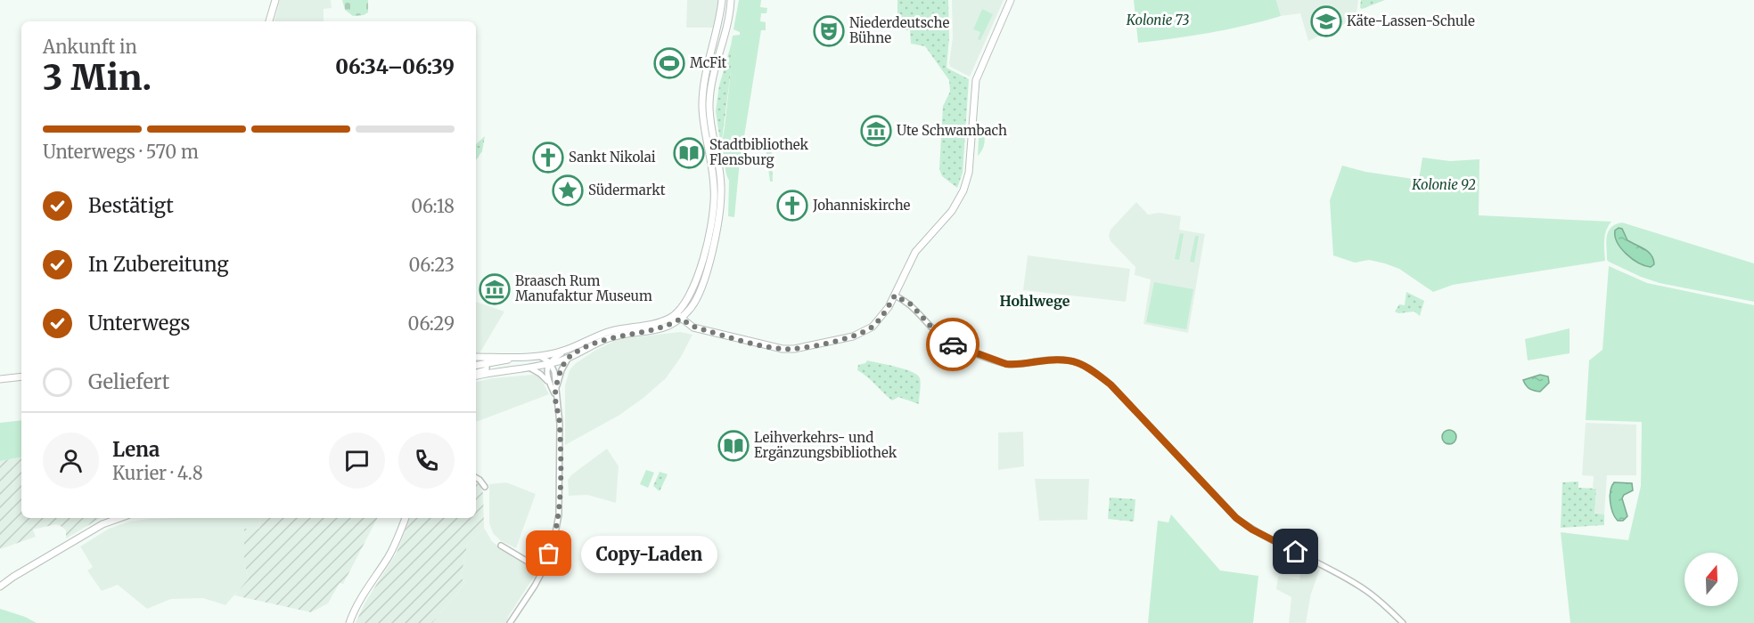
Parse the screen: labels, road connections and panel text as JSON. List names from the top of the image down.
{
  "districts": ["Hohlwege"],
  "parks": ["Kolonie 73", "Kolonie 92"],
  "places": {
    "school or university": ["Käte-Lassen-Schule"],
    "theatre": ["Niederdeutsche Bühne"],
    "sports": ["McFit"],
    "museum": ["Ute Schwambach", "Braasch Rum Manufaktur Museum"],
    "library": ["Stadtbibliothek Flensburg", "Leihverkehrs- und Ergänzungsbibliothek"],
    "church": ["Sankt Nikolai", "Johanniskirche"],
    "place": ["Südermarkt"],
    "other": ["Copy-Laden"]
  },
  "north": "top",
  "page": {
    "heading": ["3 Min.", "Ankunft in", "06:34–06:39"],
    "panel": ["Lena", "Kurier · 4.8"],
    "bar": "Unterwegs · 570 m",
    "list": [
      ["Bestätigt", "06:18"],
      ["In Zubereitung", "06:23"],
      ["Unterwegs", "06:29"],
      "Geliefert"
    ],
    "bubble": "Copy-Laden"
  }
}
